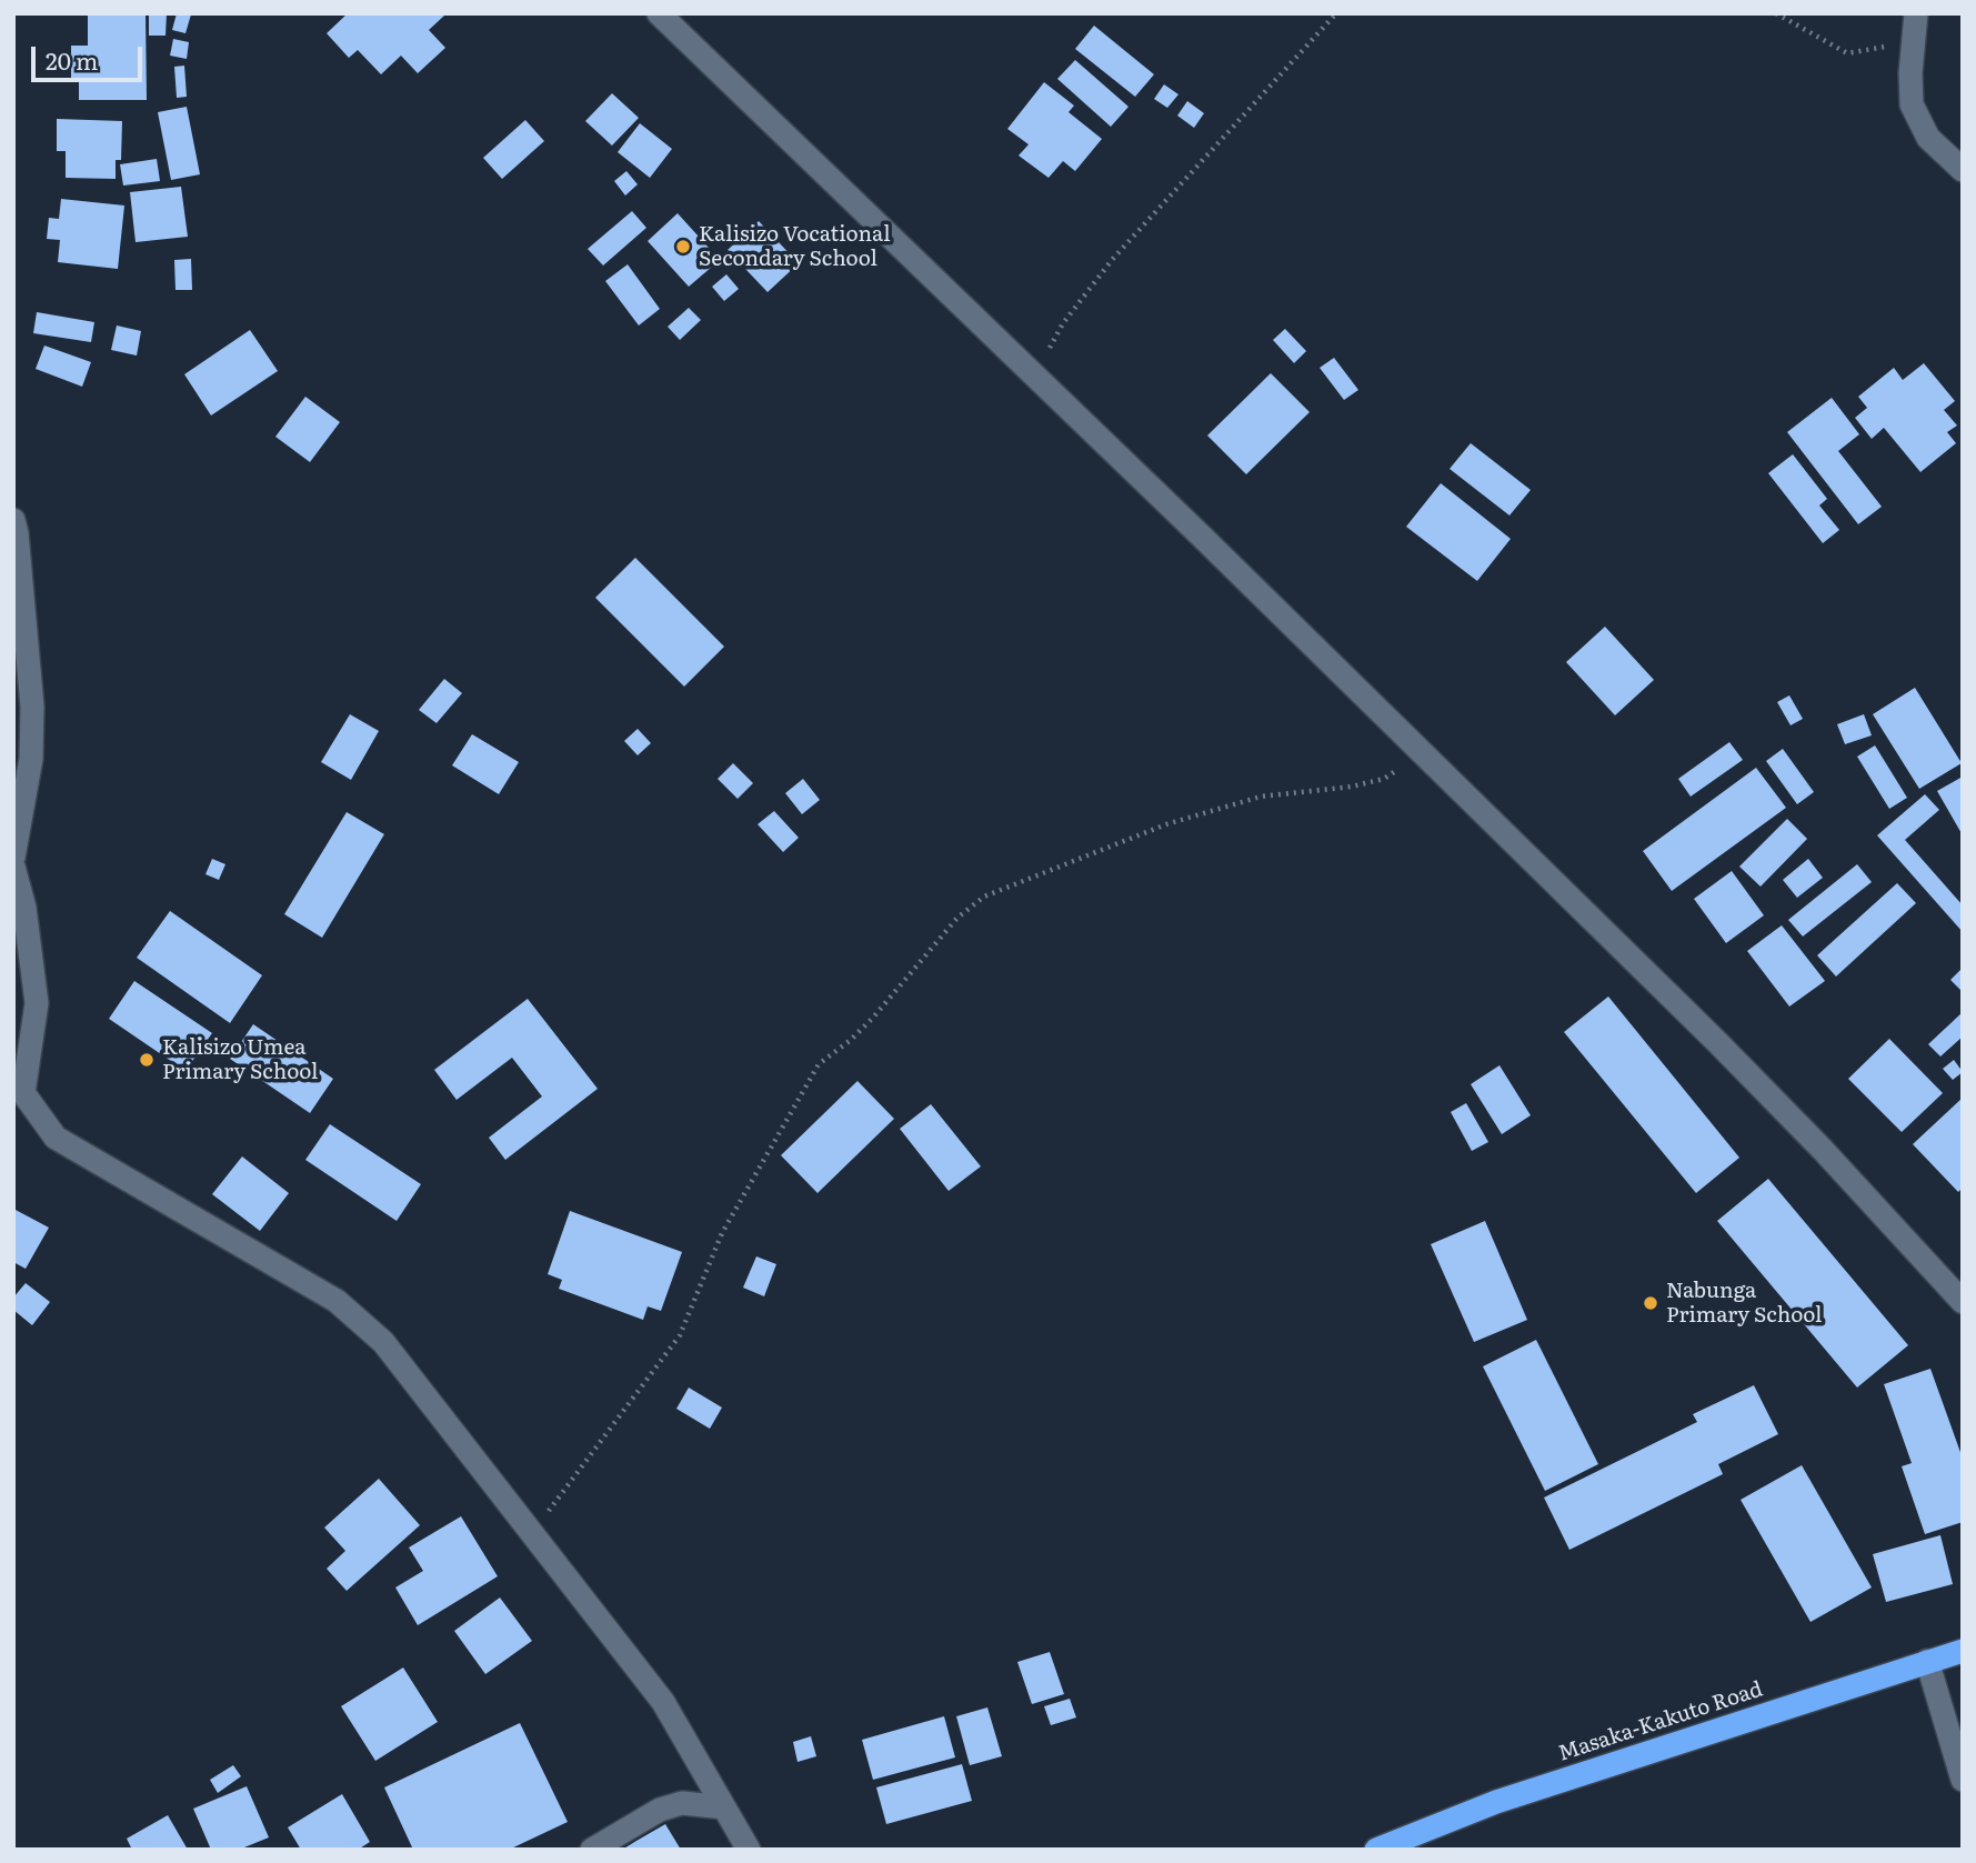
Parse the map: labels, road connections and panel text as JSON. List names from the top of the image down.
{
  "streets": {
    "highway": ["Masaka-Kakuto Road"]
  },
  "places": ["Kalisizo Vocational Secondary School", "Kalisizo Umea Primary School", "Nabunga Primary School"],
  "scale_bar": "20 m"
}
